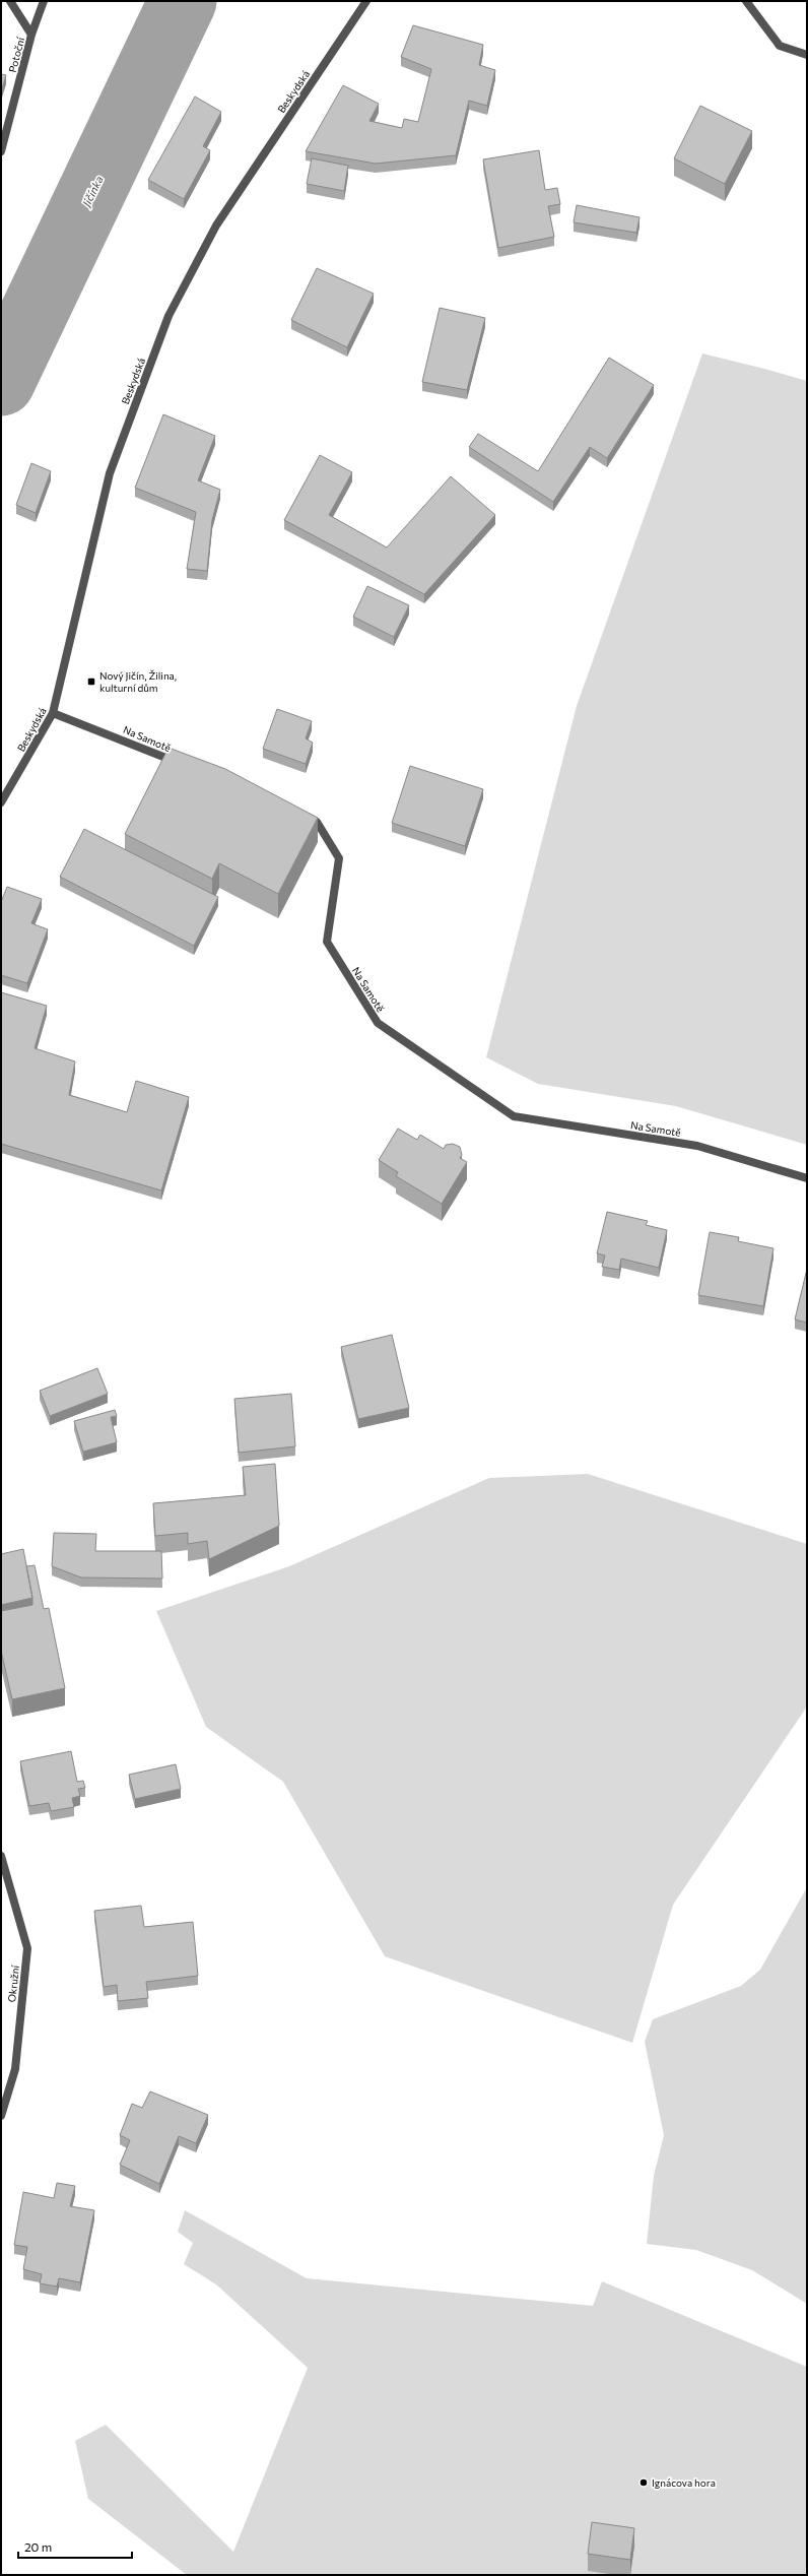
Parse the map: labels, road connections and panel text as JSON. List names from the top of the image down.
{
  "streets": {
    "street": [
      "Potoční",
      "Beskydská",
      "Na Samotě",
      "Okružní"
    ]
  },
  "crossings": [
    ["Beskydská", "Na Samotě"]
  ],
  "water": ["Jičínka"],
  "places": {
    "transit": ["Nový Jičín, Žilina, kulturní dům"],
    "other": ["Ignácova hora"]
  },
  "scale_bar": "20 m"
}
